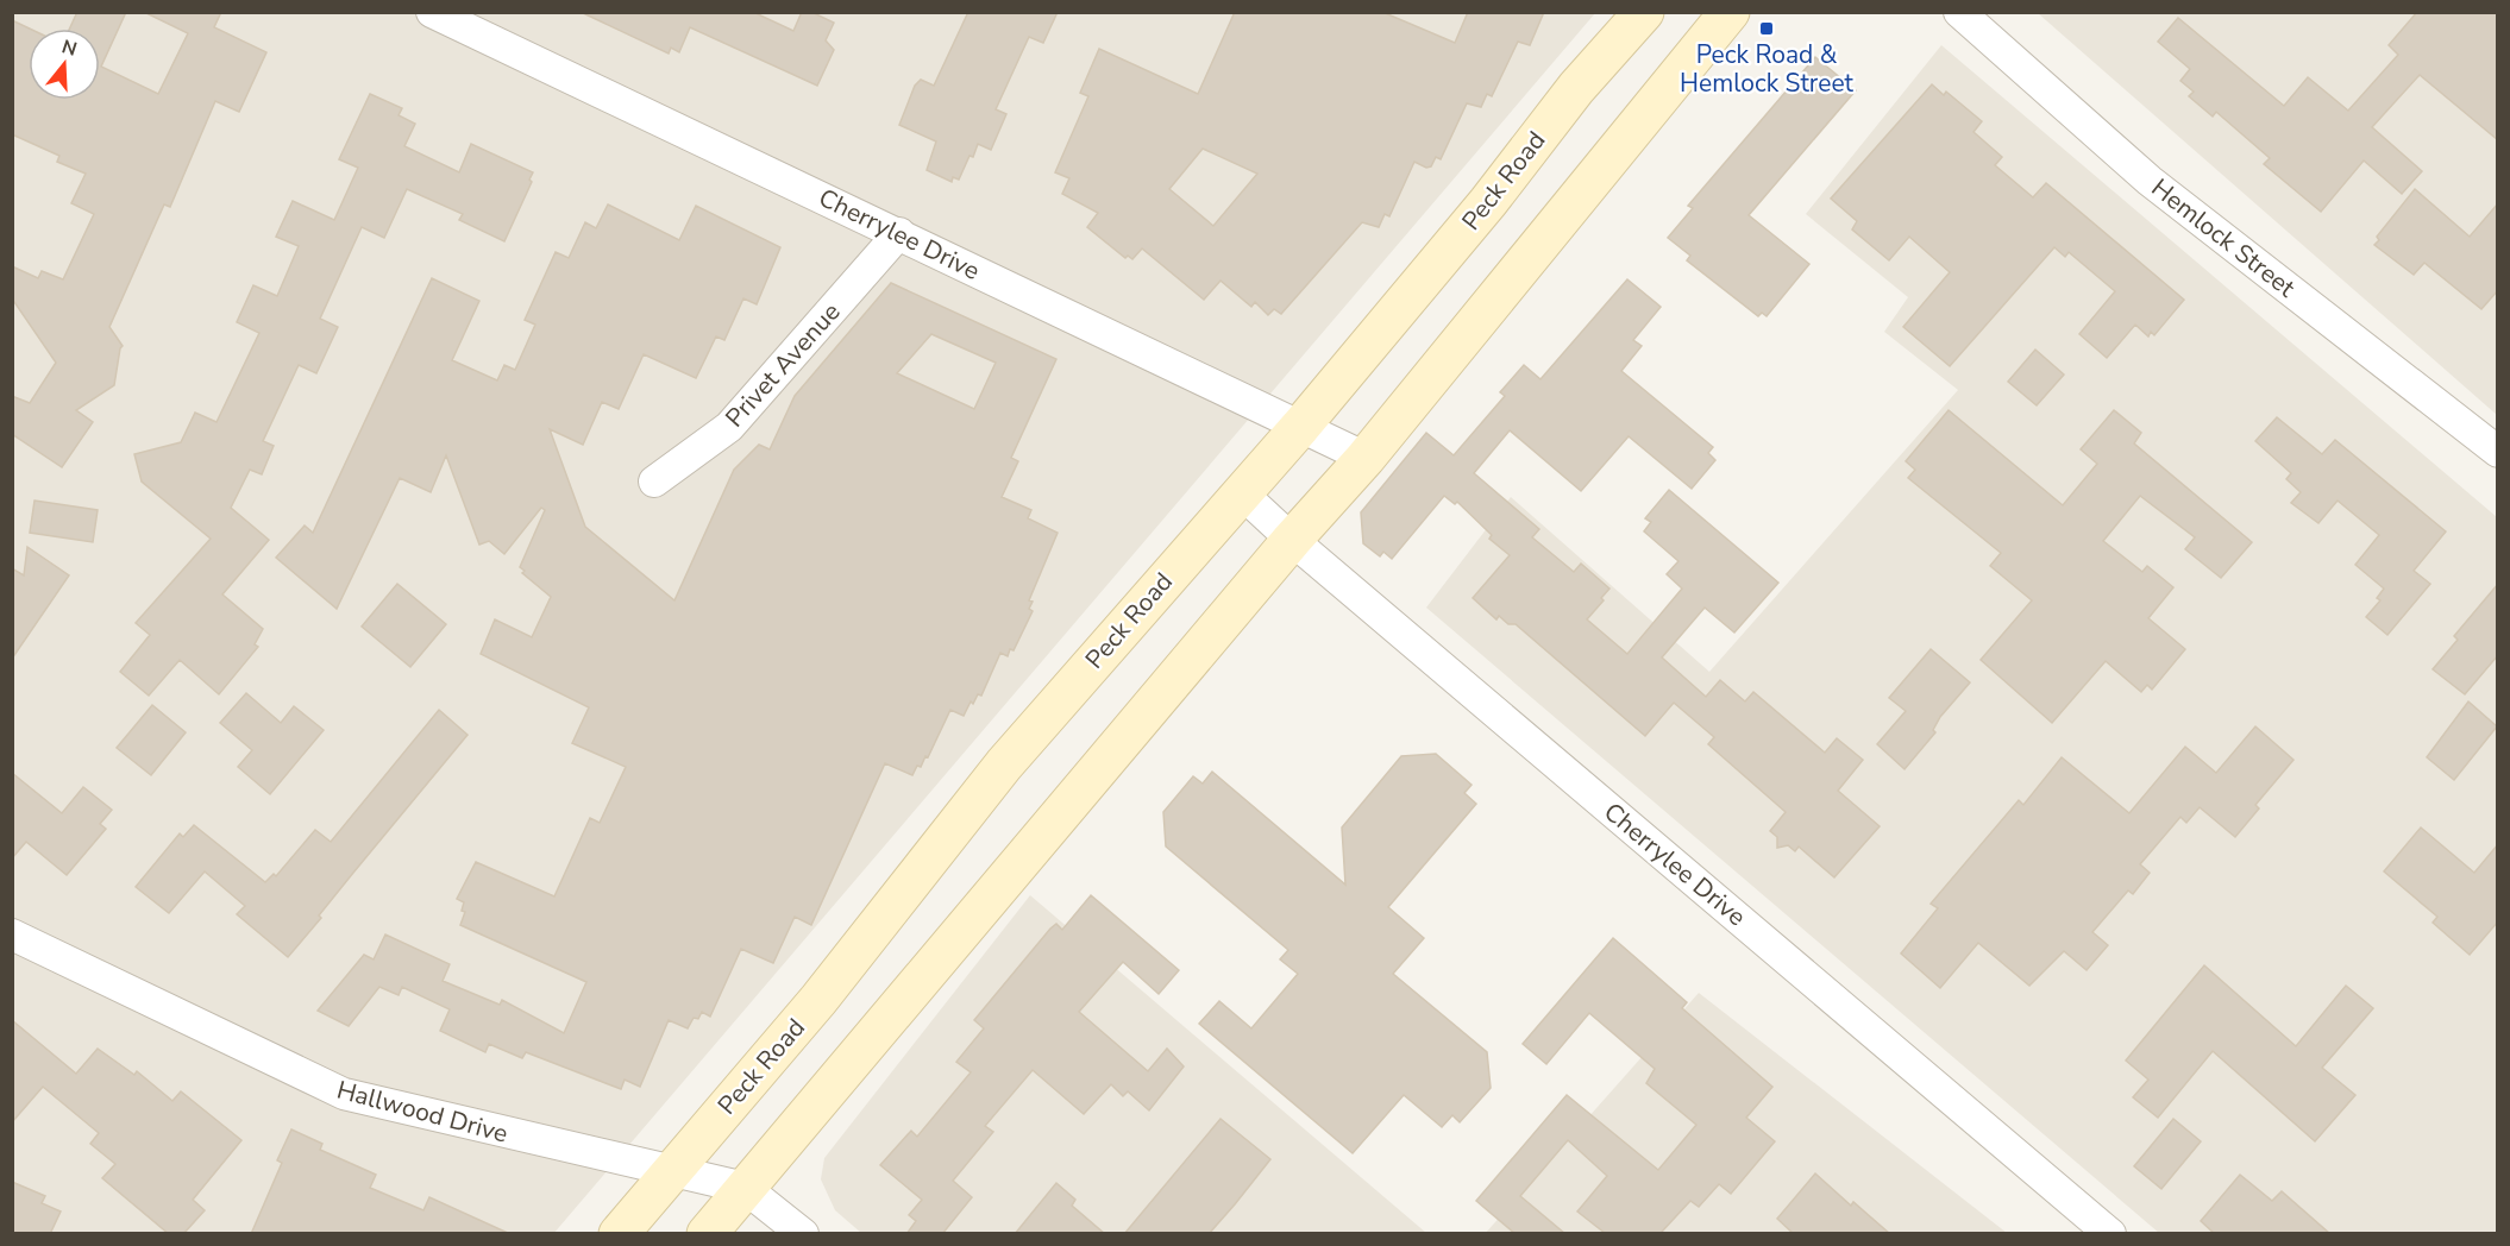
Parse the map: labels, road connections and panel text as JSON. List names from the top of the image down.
{
  "streets": {
    "main road": ["Peck Road"],
    "street": [
      "Cherrylee Drive",
      "Hemlock Street",
      "Privet Avenue",
      "Hallwood Drive"
    ]
  },
  "crossings": [
    ["Peck Road", "Cherrylee Drive"],
    ["Peck Road", "Hallwood Drive"],
    ["Cherrylee Drive", "Privet Avenue"]
  ],
  "places": {
    "transit": ["Peck Road & Hemlock Street"]
  },
  "north": "top"
}
